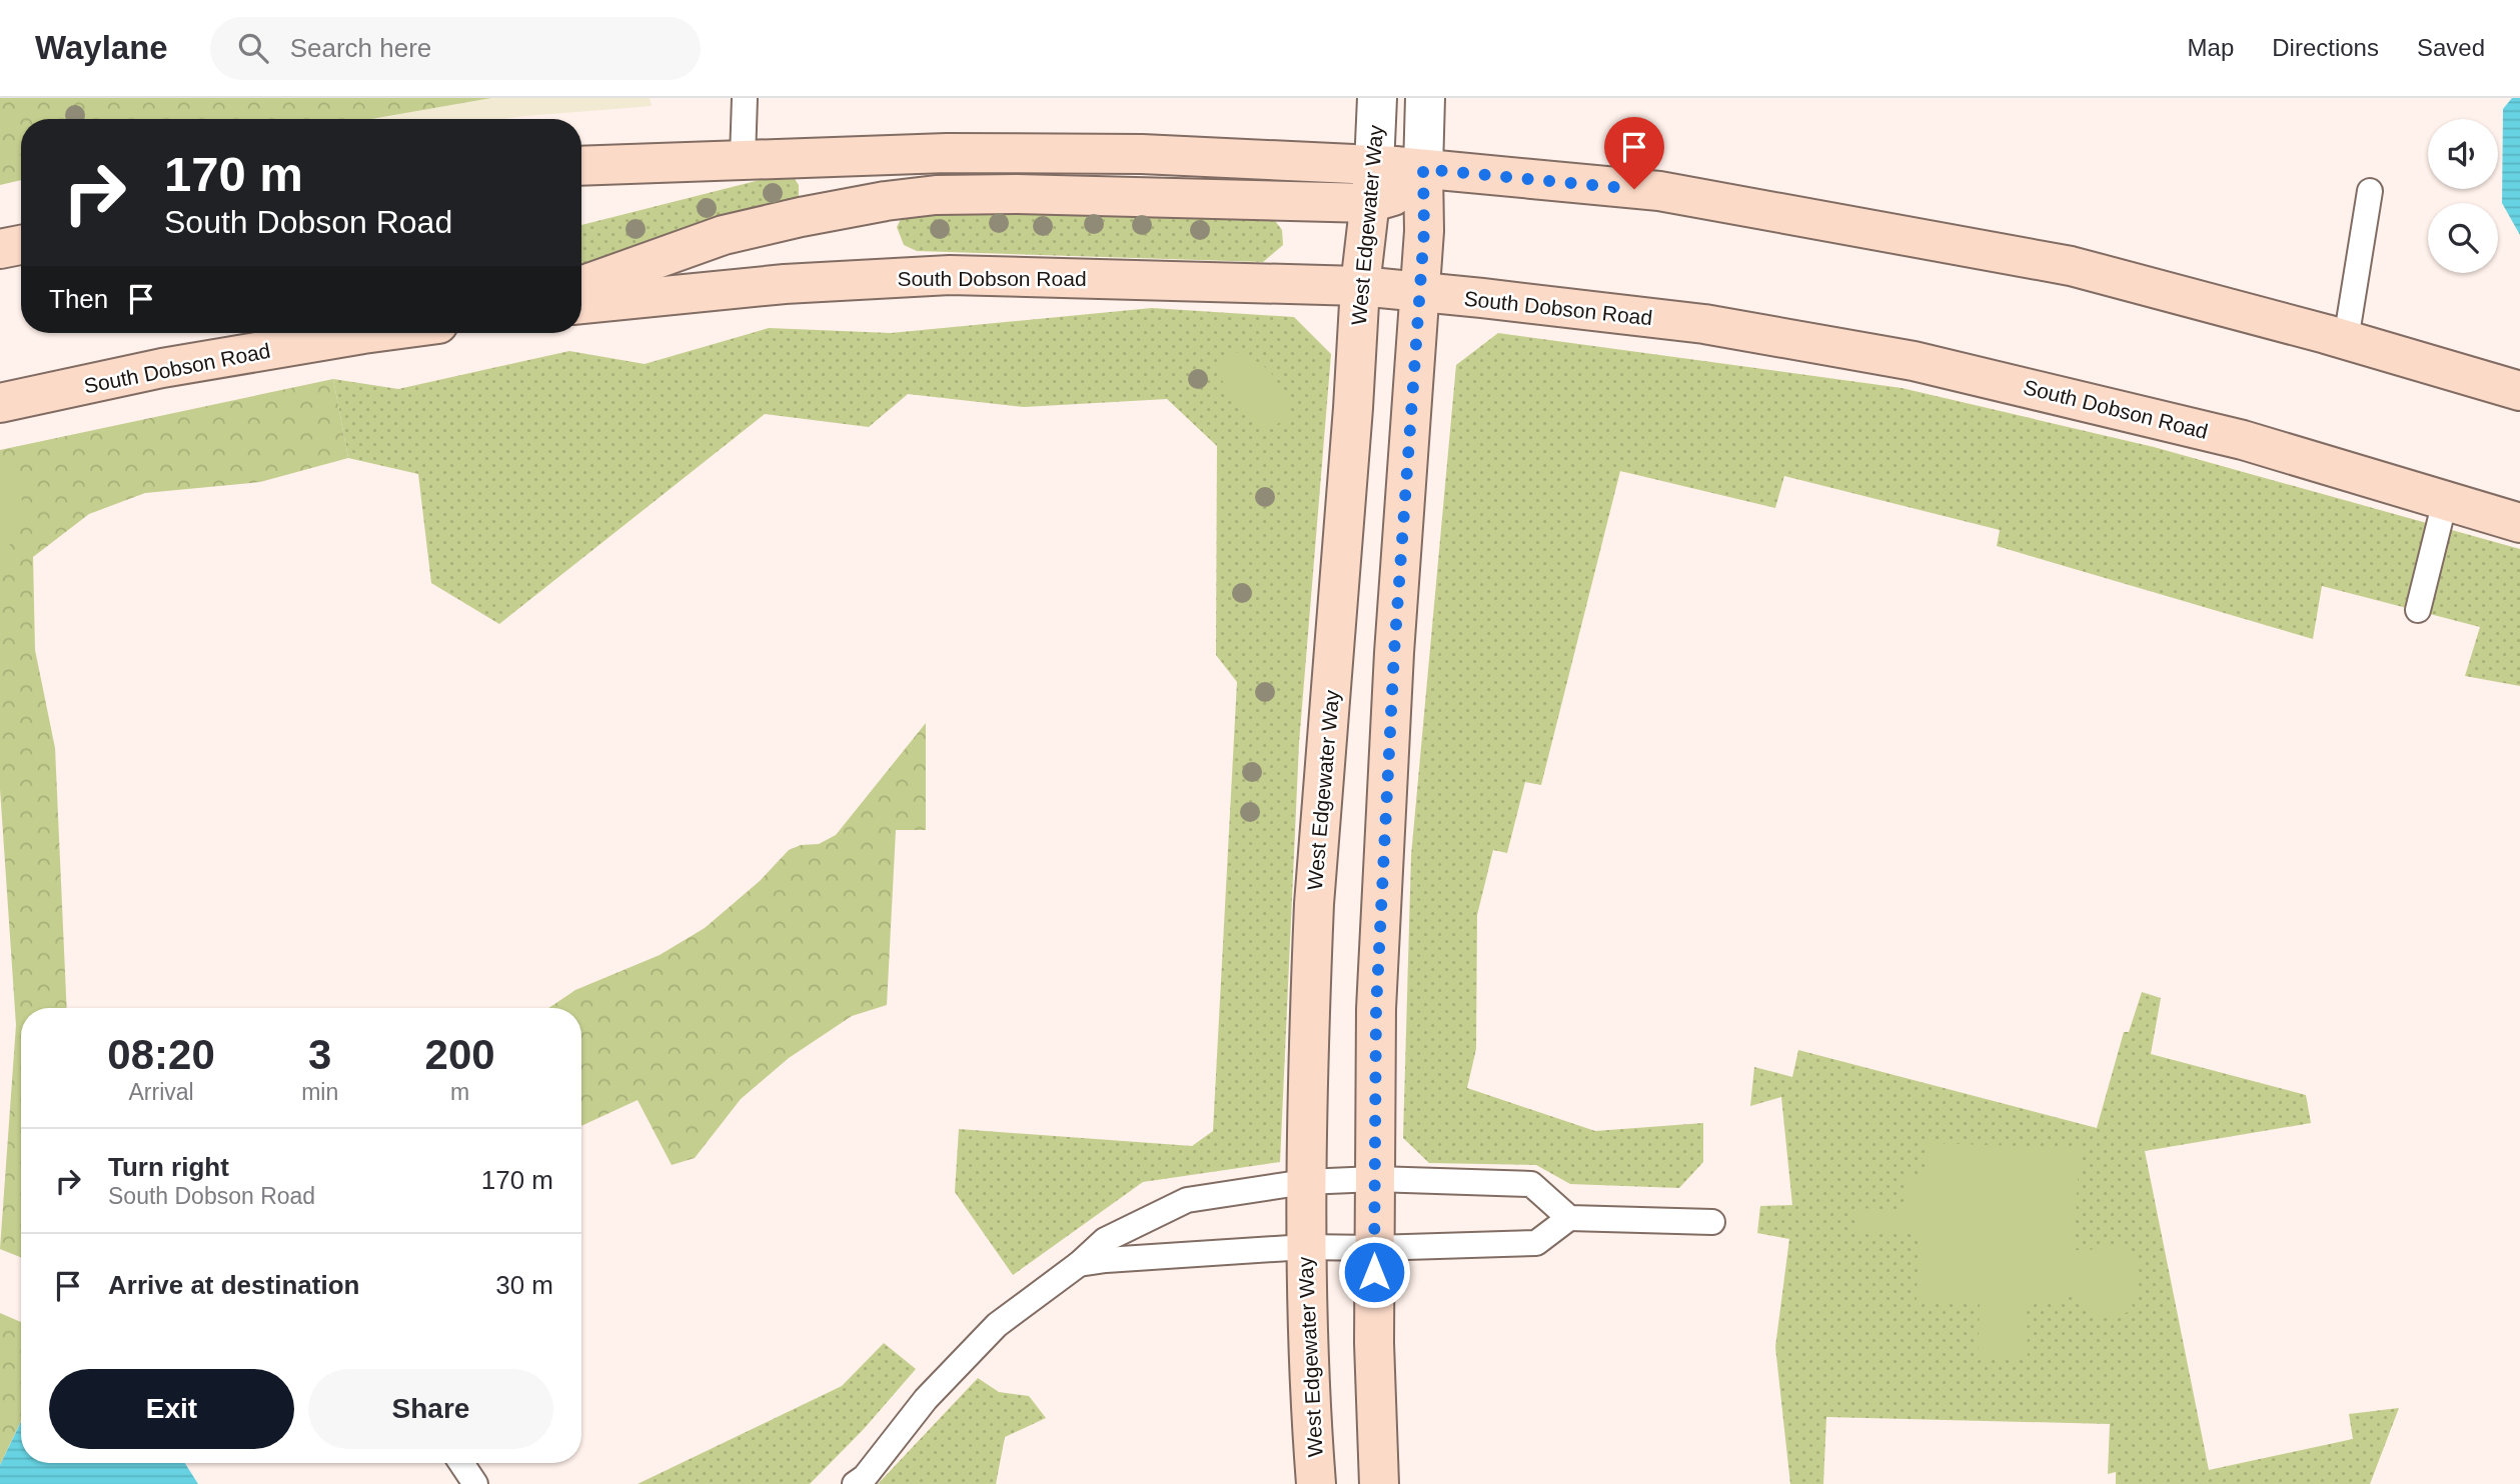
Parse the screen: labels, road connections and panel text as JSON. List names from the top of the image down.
{
  "streets": {
    "main road": ["West Edgewater Way", "South Dobson Road"]
  },
  "crossings": [
    ["West Edgewater Way", "South Dobson Road"]
  ],
  "page": {
    "header": "Waylane",
    "search": "Search here",
    "nav": ["Map", "Directions", "Saved"],
    "turn": ["170 m", "South Dobson Road"],
    "then": "Then",
    "eta": [
      "08:20",
      "Arrival",
      "3",
      "min",
      "200",
      "m"
    ],
    "list": [
      {
        "name": "Turn right",
        "note": "South Dobson Road",
        "value": "170 m"
      },
      {
        "name": "Arrive at destination",
        "value": "30 m"
      }
    ],
    "buttons": ["Exit", "Share"]
  }
}
